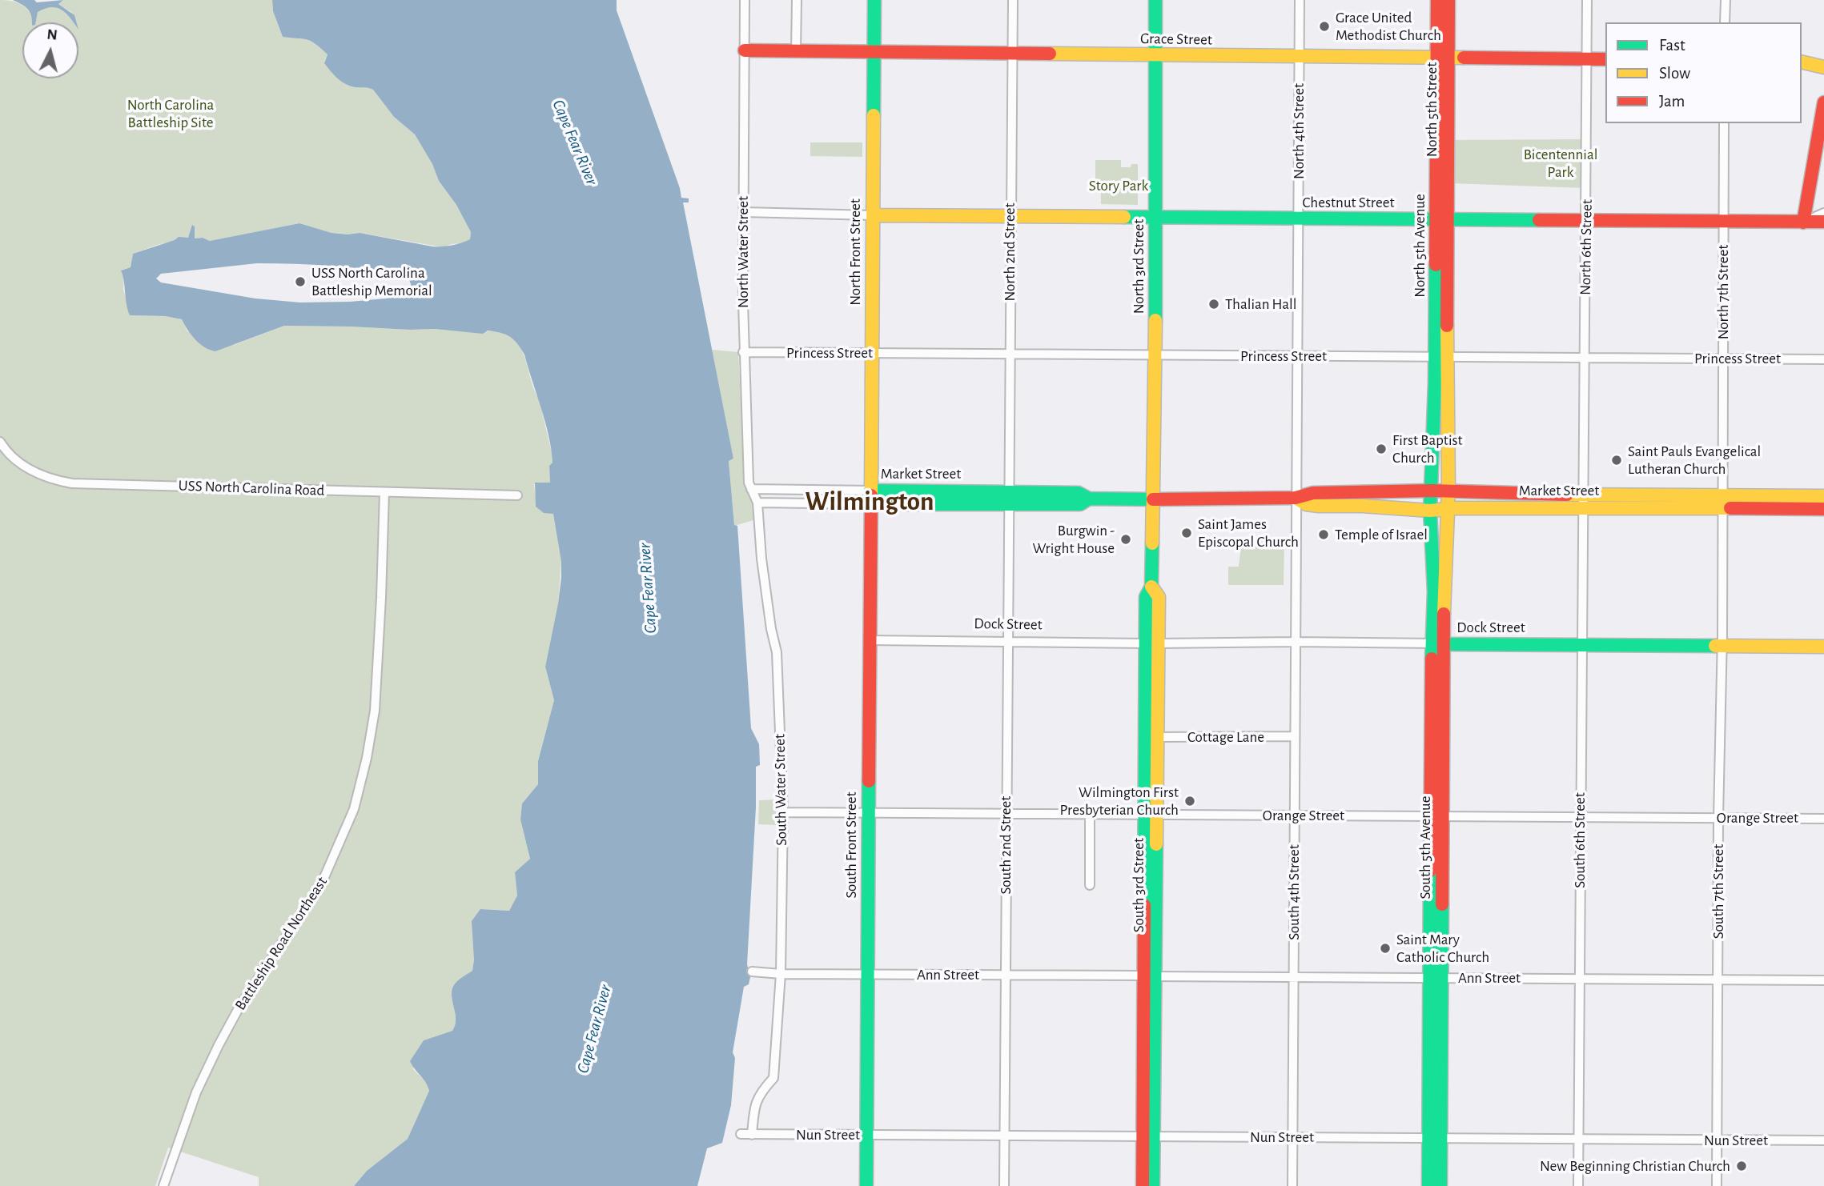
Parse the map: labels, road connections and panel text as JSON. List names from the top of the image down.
{
  "streets": {
    "street": [
      "Grace Street",
      "North 5th Street",
      "North 4th Street",
      "Chestnut Street",
      "North 5th Avenue",
      "North 6th Street",
      "North Water Street",
      "North Front Street",
      "North 2nd Street",
      "North 3rd Street",
      "North 7th Street",
      "Princess Street",
      "Market Street",
      "USS North Carolina Road",
      "Dock Street",
      "Cottage Lane",
      "South Water Street",
      "Orange Street",
      "South 6th Street",
      "South Front Street",
      "South 2nd Street",
      "South 5th Avenue",
      "South 3rd Street",
      "South 7th Street",
      "South 4th Street",
      "Battleship Road Northeast",
      "Ann Street",
      "Nun Street"
    ]
  },
  "crossings": [
    ["Grace Street", "North 5th Street"],
    ["Grace Street", "North 4th Street"],
    ["Grace Street", "North 6th Street"],
    ["Grace Street", "North Water Street"],
    ["Grace Street", "North Front Street"],
    ["Grace Street", "North 2nd Street"],
    ["Grace Street", "North 3rd Street"],
    ["North 5th Street", "Chestnut Street"],
    ["North 5th Street", "North 5th Avenue"],
    ["North 4th Street", "Chestnut Street"],
    ["North 4th Street", "Princess Street"],
    ["North 4th Street", "Market Street"],
    ["North 4th Street", "South 4th Street"],
    ["Chestnut Street", "North 5th Avenue"],
    ["Chestnut Street", "North 6th Street"],
    ["Chestnut Street", "North Front Street"],
    ["Chestnut Street", "North 2nd Street"],
    ["Chestnut Street", "North 3rd Street"],
    ["Chestnut Street", "North 7th Street"],
    ["North 5th Avenue", "Princess Street"],
    ["North 5th Avenue", "Market Street"],
    ["North 5th Avenue", "South 5th Avenue"],
    ["North 6th Street", "Princess Street"],
    ["North 6th Street", "Market Street"],
    ["North 6th Street", "South 6th Street"],
    ["North Water Street", "Princess Street"],
    ["North Water Street", "Market Street"],
    ["North Water Street", "South Water Street"],
    ["North Front Street", "Princess Street"],
    ["North Front Street", "Market Street"],
    ["North Front Street", "South Front Street"],
    ["North 2nd Street", "Princess Street"],
    ["North 2nd Street", "Market Street"],
    ["North 2nd Street", "South 2nd Street"],
    ["North 3rd Street", "Princess Street"],
    ["North 3rd Street", "Market Street"],
    ["North 3rd Street", "South 3rd Street"],
    ["North 7th Street", "Princess Street"],
    ["North 7th Street", "Market Street"],
    ["North 7th Street", "South 7th Street"],
    ["Market Street", "South Water Street"],
    ["Market Street", "South 6th Street"],
    ["Market Street", "South Front Street"],
    ["Market Street", "South 2nd Street"],
    ["Market Street", "South 5th Avenue"],
    ["Market Street", "South 3rd Street"],
    ["Market Street", "South 7th Street"],
    ["Market Street", "South 4th Street"],
    ["USS North Carolina Road", "Battleship Road Northeast"],
    ["Dock Street", "South 6th Street"],
    ["Dock Street", "South Front Street"],
    ["Dock Street", "South 2nd Street"],
    ["Dock Street", "South 5th Avenue"],
    ["Dock Street", "South 3rd Street"],
    ["Dock Street", "South 7th Street"],
    ["Dock Street", "South 4th Street"],
    ["Cottage Lane", "South 3rd Street"],
    ["Cottage Lane", "South 4th Street"],
    ["South Water Street", "Orange Street"],
    ["South Water Street", "Ann Street"],
    ["South Water Street", "Nun Street"],
    ["Orange Street", "South 6th Street"],
    ["Orange Street", "South Front Street"],
    ["Orange Street", "South 2nd Street"],
    ["Orange Street", "South 5th Avenue"],
    ["Orange Street", "South 3rd Street"],
    ["Orange Street", "South 7th Street"],
    ["Orange Street", "South 4th Street"],
    ["South 6th Street", "Ann Street"],
    ["South 6th Street", "Nun Street"],
    ["South Front Street", "Ann Street"],
    ["South Front Street", "Nun Street"],
    ["South 2nd Street", "Ann Street"],
    ["South 2nd Street", "Nun Street"],
    ["South 5th Avenue", "Ann Street"],
    ["South 5th Avenue", "Nun Street"],
    ["South 3rd Street", "Ann Street"],
    ["South 3rd Street", "Nun Street"],
    ["South 7th Street", "Ann Street"],
    ["South 7th Street", "Nun Street"],
    ["South 4th Street", "Ann Street"],
    ["South 4th Street", "Nun Street"]
  ],
  "districts": ["Wilmington"],
  "water": ["Cape Fear River"],
  "parks": ["North Carolina Battleship Site", "Bicentennial Park", "Story Park"],
  "places": [
    "Grace United Methodist Church",
    "USS North Carolina Battleship Memorial",
    "Thalian Hall",
    "First Baptist Church",
    "Saint Pauls Evangelical Lutheran Church",
    "Saint James Episcopal Church",
    "Temple of Israel",
    "Burgwin - Wright House",
    "Wilmington First Presbyterian Church",
    "Saint Mary Catholic Church",
    "New Beginning Christian Church"
  ],
  "legend": ["Fast", "Slow", "Jam"],
  "north": "top"
}
